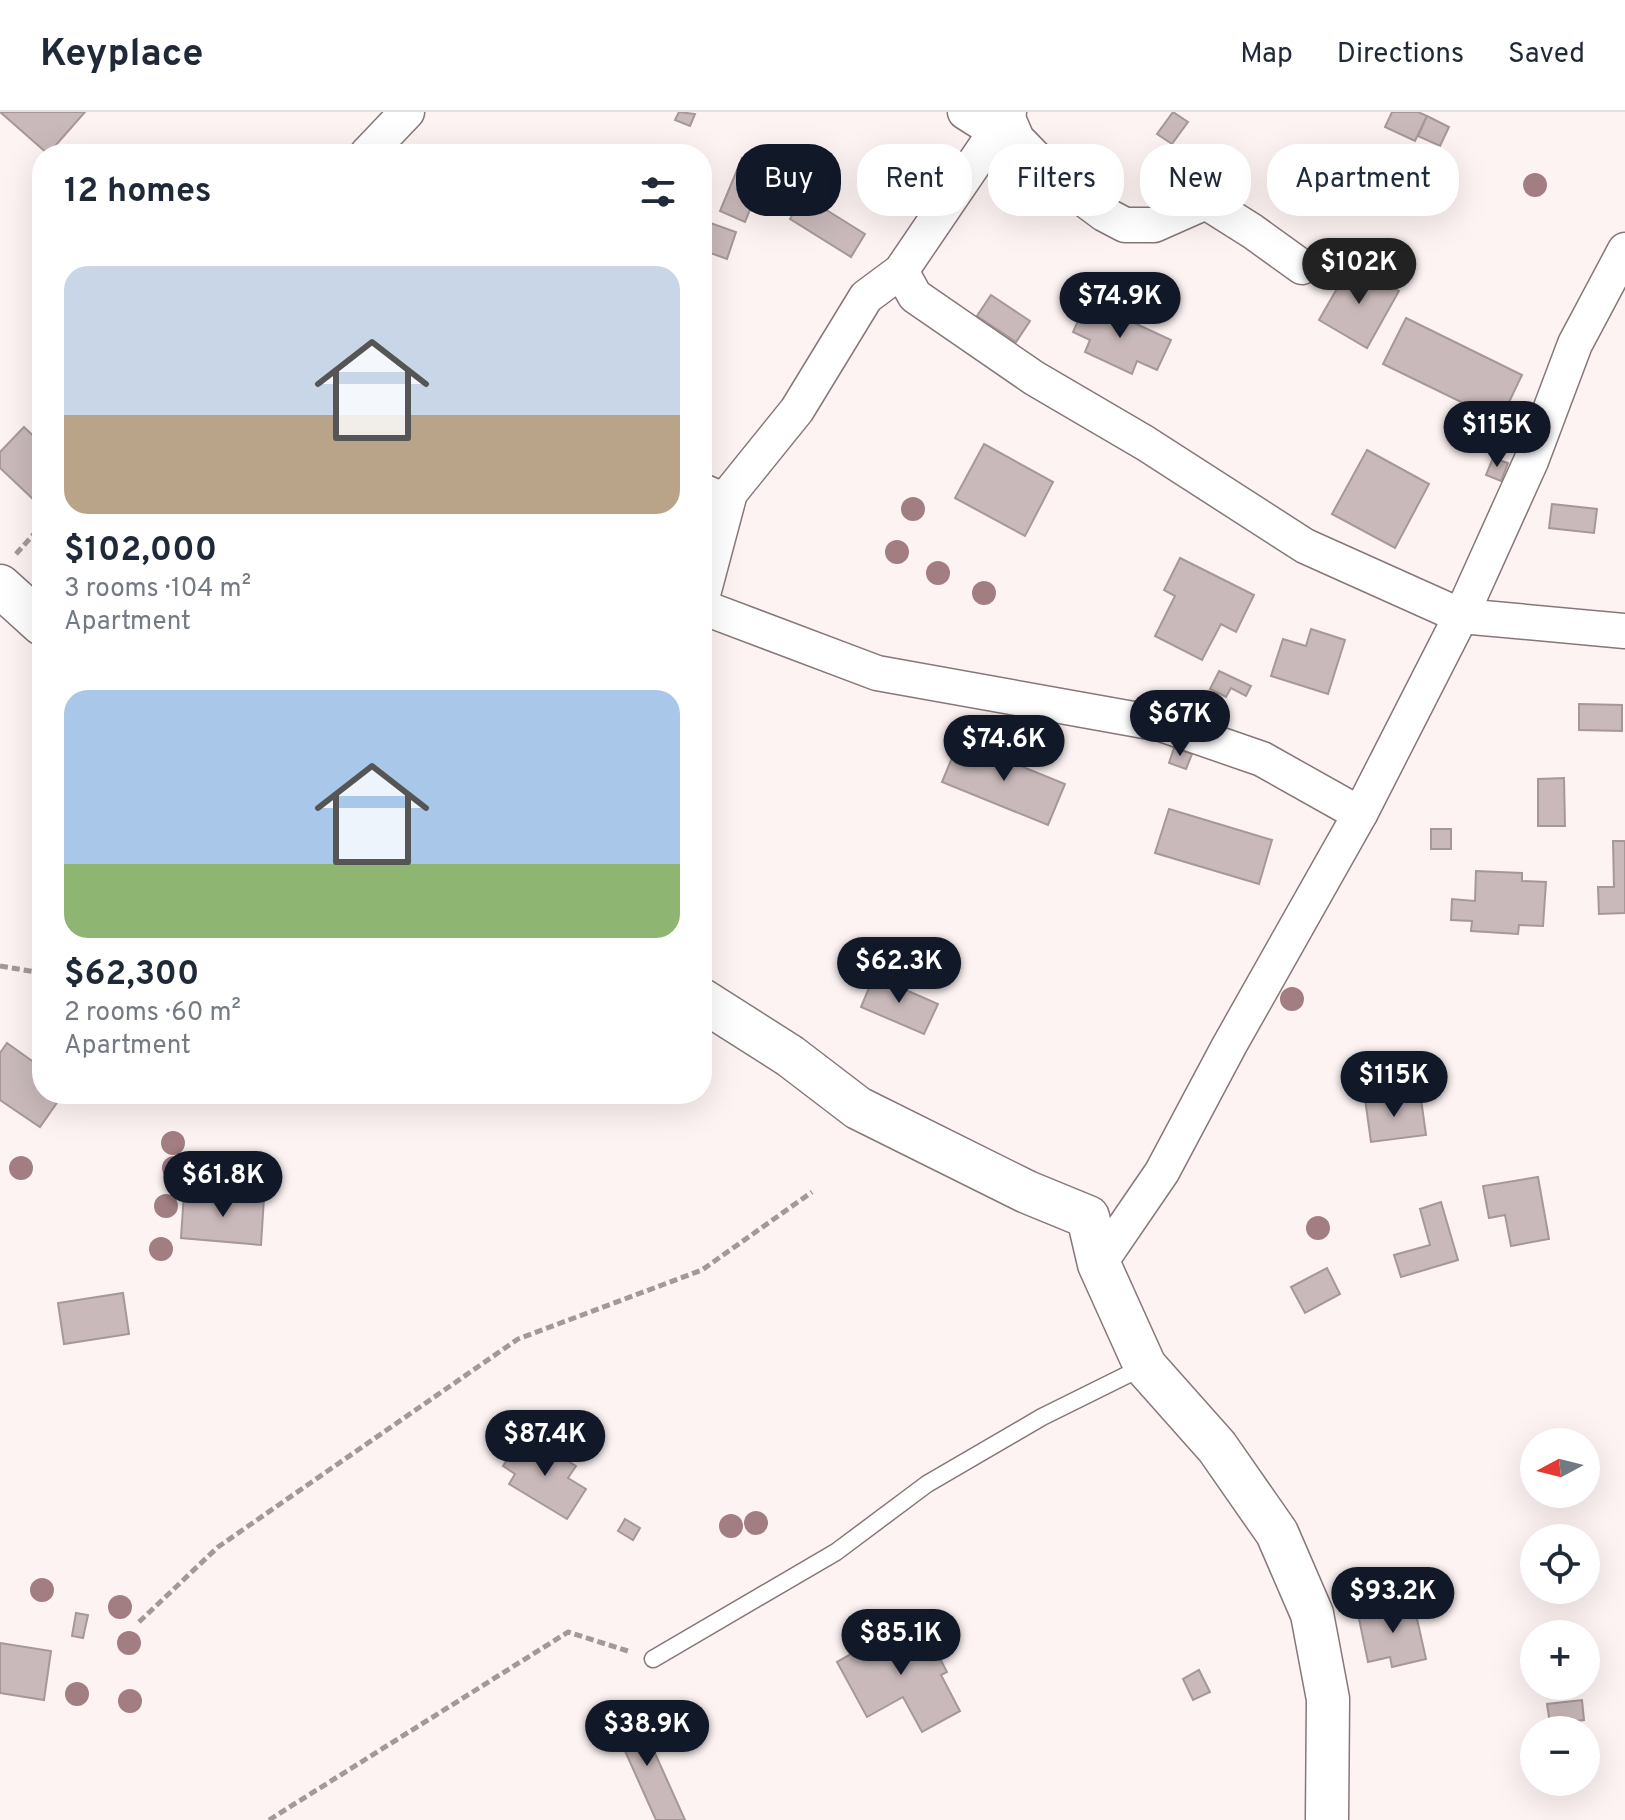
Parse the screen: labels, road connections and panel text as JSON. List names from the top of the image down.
{
  "north": "left",
  "page": {
    "header": "Keyplace",
    "nav": ["Map", "Directions", "Saved"],
    "chip": [
      "Buy",
      "Rent",
      "Filters",
      "New",
      "Apartment"
    ],
    "heading": "12 homes",
    "price": [
      "$102K",
      "$74.9K",
      "$115K",
      "$67K",
      "$74.6K",
      "$62.3K",
      "$115K",
      "$61.8K",
      "$87.4K",
      "$93.2K",
      "$85.1K",
      "$38.9K"
    ],
    "list": [
      {
        "name": "$102,000",
        "note": "3 rooms · 104 m² · Apartment"
      },
      {
        "name": "$62,300",
        "note": "2 rooms · 60 m² · Apartment"
      }
    ],
    "map_buttons": ["+", "−"]
  }
}
